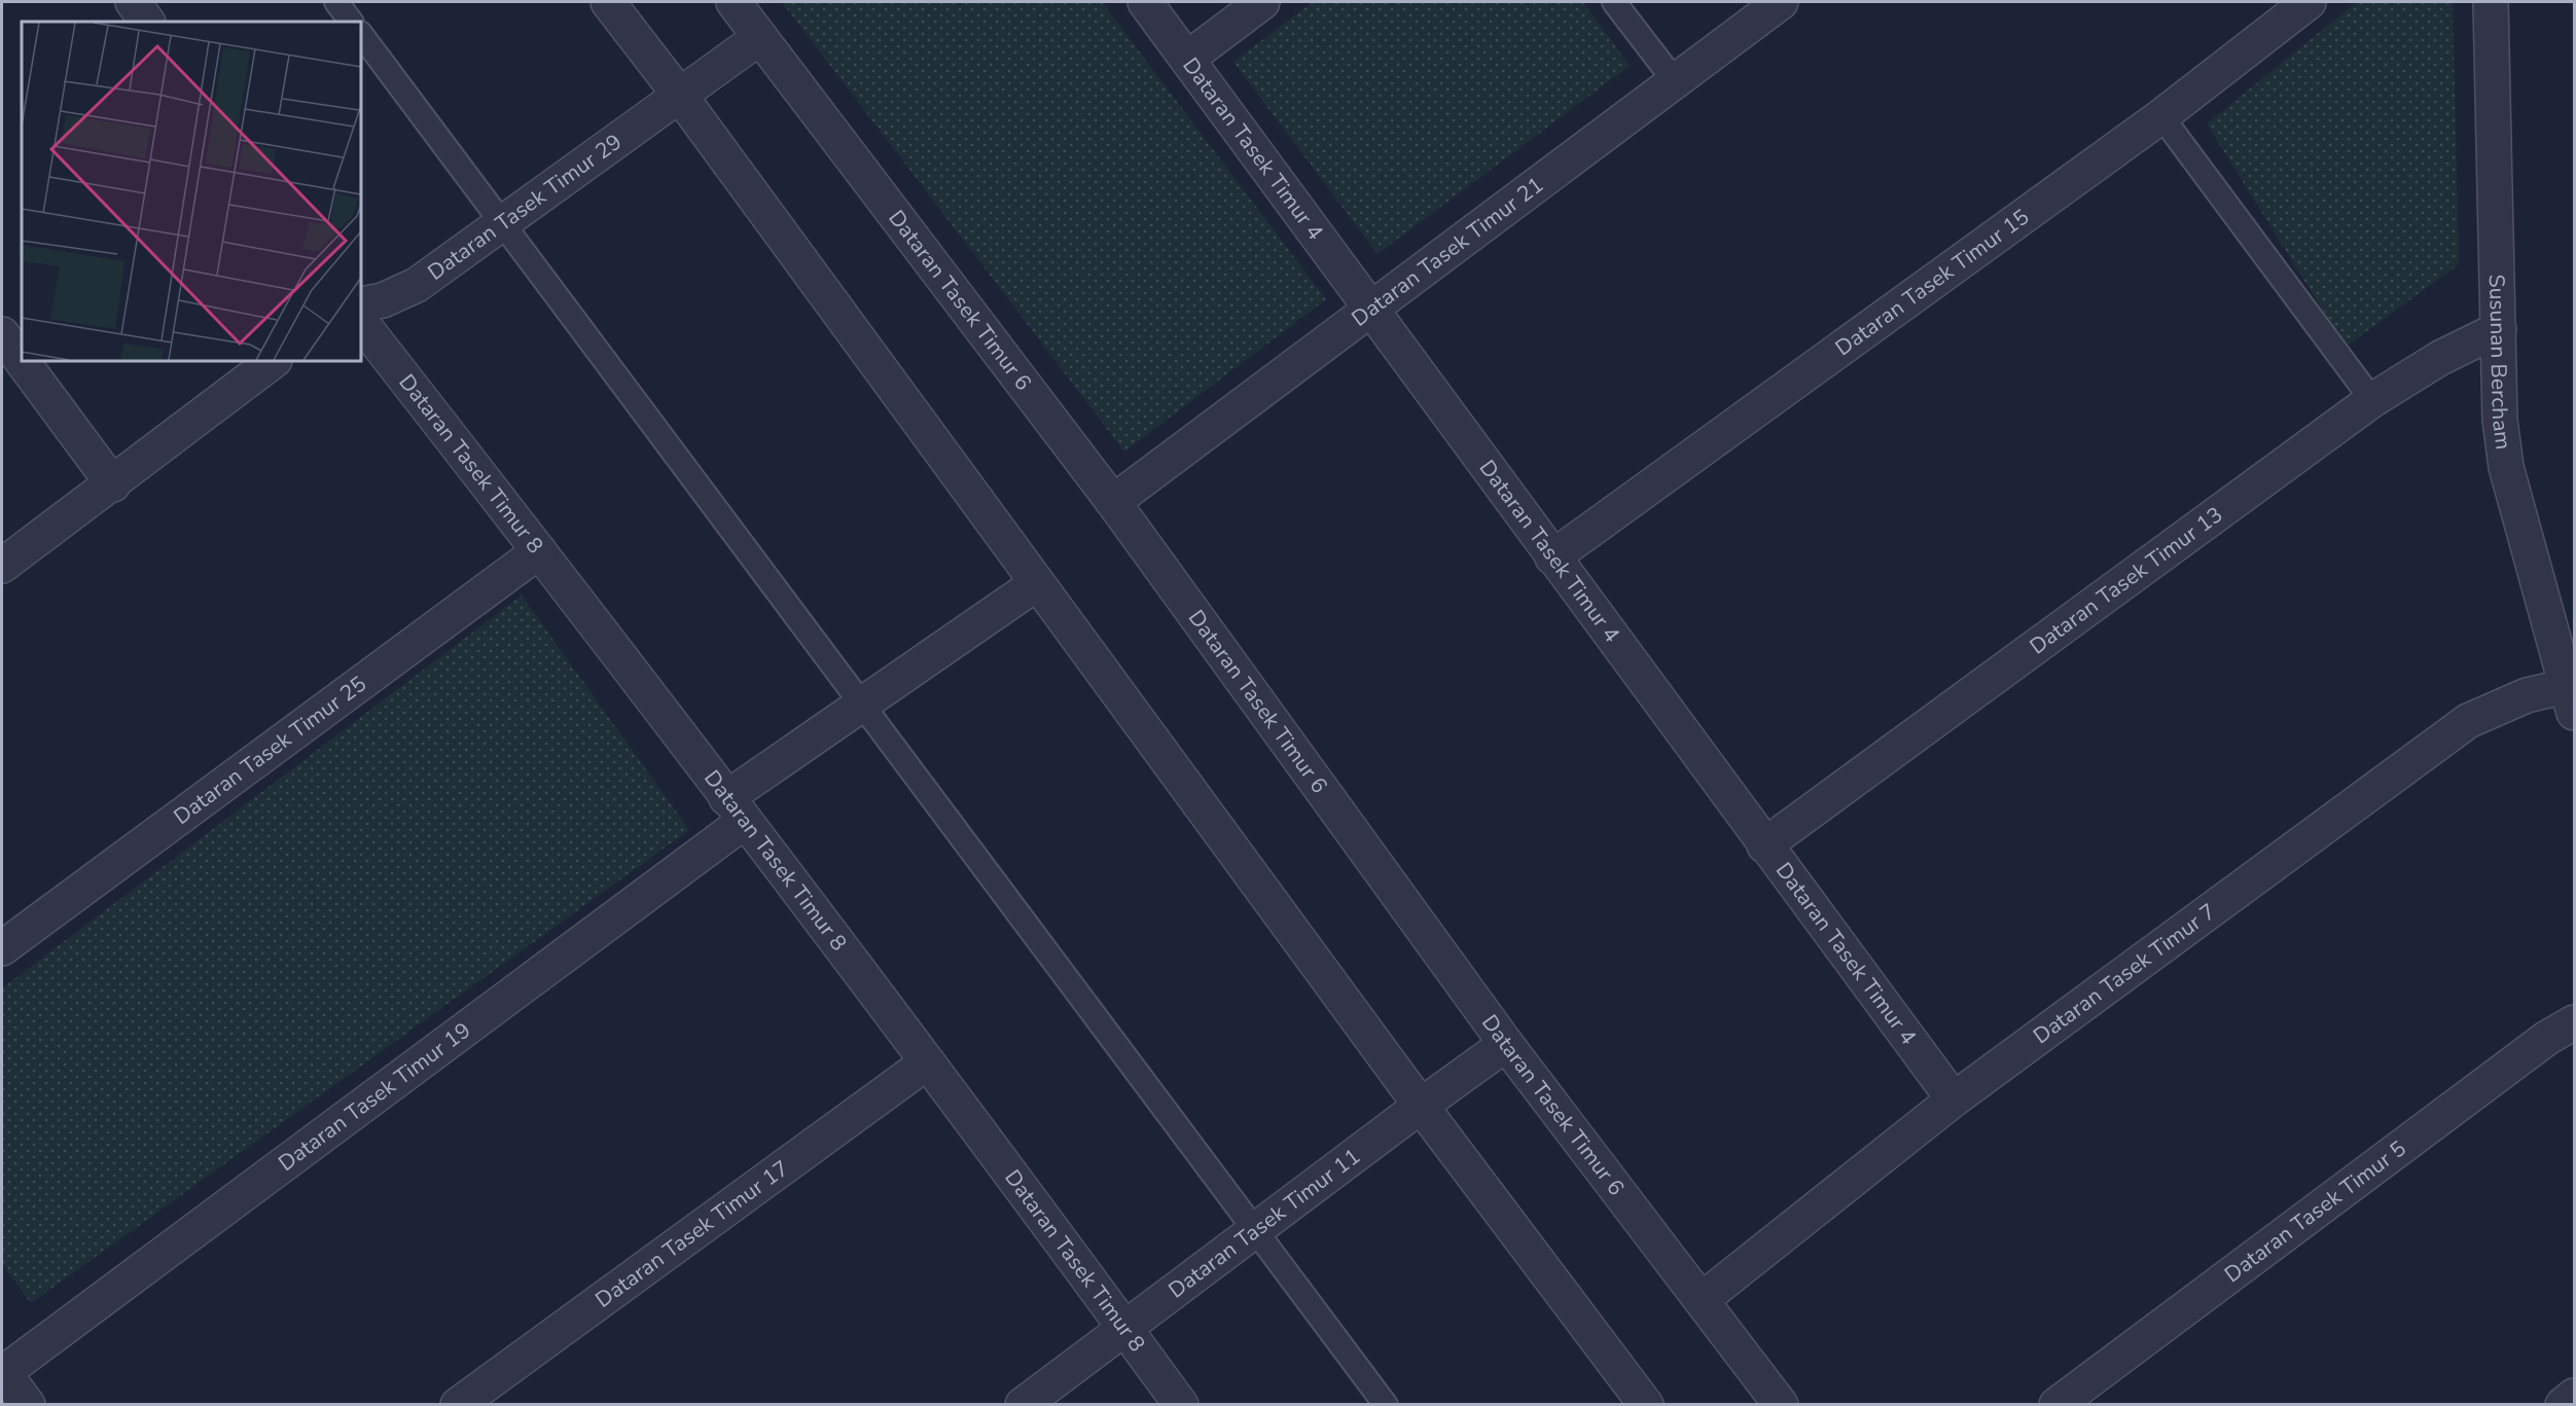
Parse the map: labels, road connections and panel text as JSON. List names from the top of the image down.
{
  "streets": {
    "street": [
      "Dataran Tasek Timur 4",
      "Dataran Tasek Timur 29",
      "Dataran Tasek Timur 21",
      "Dataran Tasek Timur 15",
      "Dataran Tasek Timur 6",
      "Susunan Bercham",
      "Dataran Tasek Timur 8",
      "Dataran Tasek Timur 13",
      "Dataran Tasek Timur 25",
      "Dataran Tasek Timur 7",
      "Dataran Tasek Timur 19",
      "Dataran Tasek Timur 5",
      "Dataran Tasek Timur 11",
      "Dataran Tasek Timur 17"
    ]
  },
  "crossings": [
    ["Dataran Tasek Timur 4", "Dataran Tasek Timur 21"],
    ["Dataran Tasek Timur 4", "Dataran Tasek Timur 15"],
    ["Dataran Tasek Timur 4", "Dataran Tasek Timur 13"],
    ["Dataran Tasek Timur 4", "Dataran Tasek Timur 7"],
    ["Dataran Tasek Timur 29", "Dataran Tasek Timur 6"],
    ["Dataran Tasek Timur 21", "Dataran Tasek Timur 6"],
    ["Dataran Tasek Timur 6", "Dataran Tasek Timur 7"],
    ["Dataran Tasek Timur 6", "Dataran Tasek Timur 11"],
    ["Susunan Bercham", "Dataran Tasek Timur 13"],
    ["Susunan Bercham", "Dataran Tasek Timur 7"],
    ["Dataran Tasek Timur 8", "Dataran Tasek Timur 25"],
    ["Dataran Tasek Timur 8", "Dataran Tasek Timur 19"],
    ["Dataran Tasek Timur 8", "Dataran Tasek Timur 11"],
    ["Dataran Tasek Timur 8", "Dataran Tasek Timur 17"]
  ]
}
